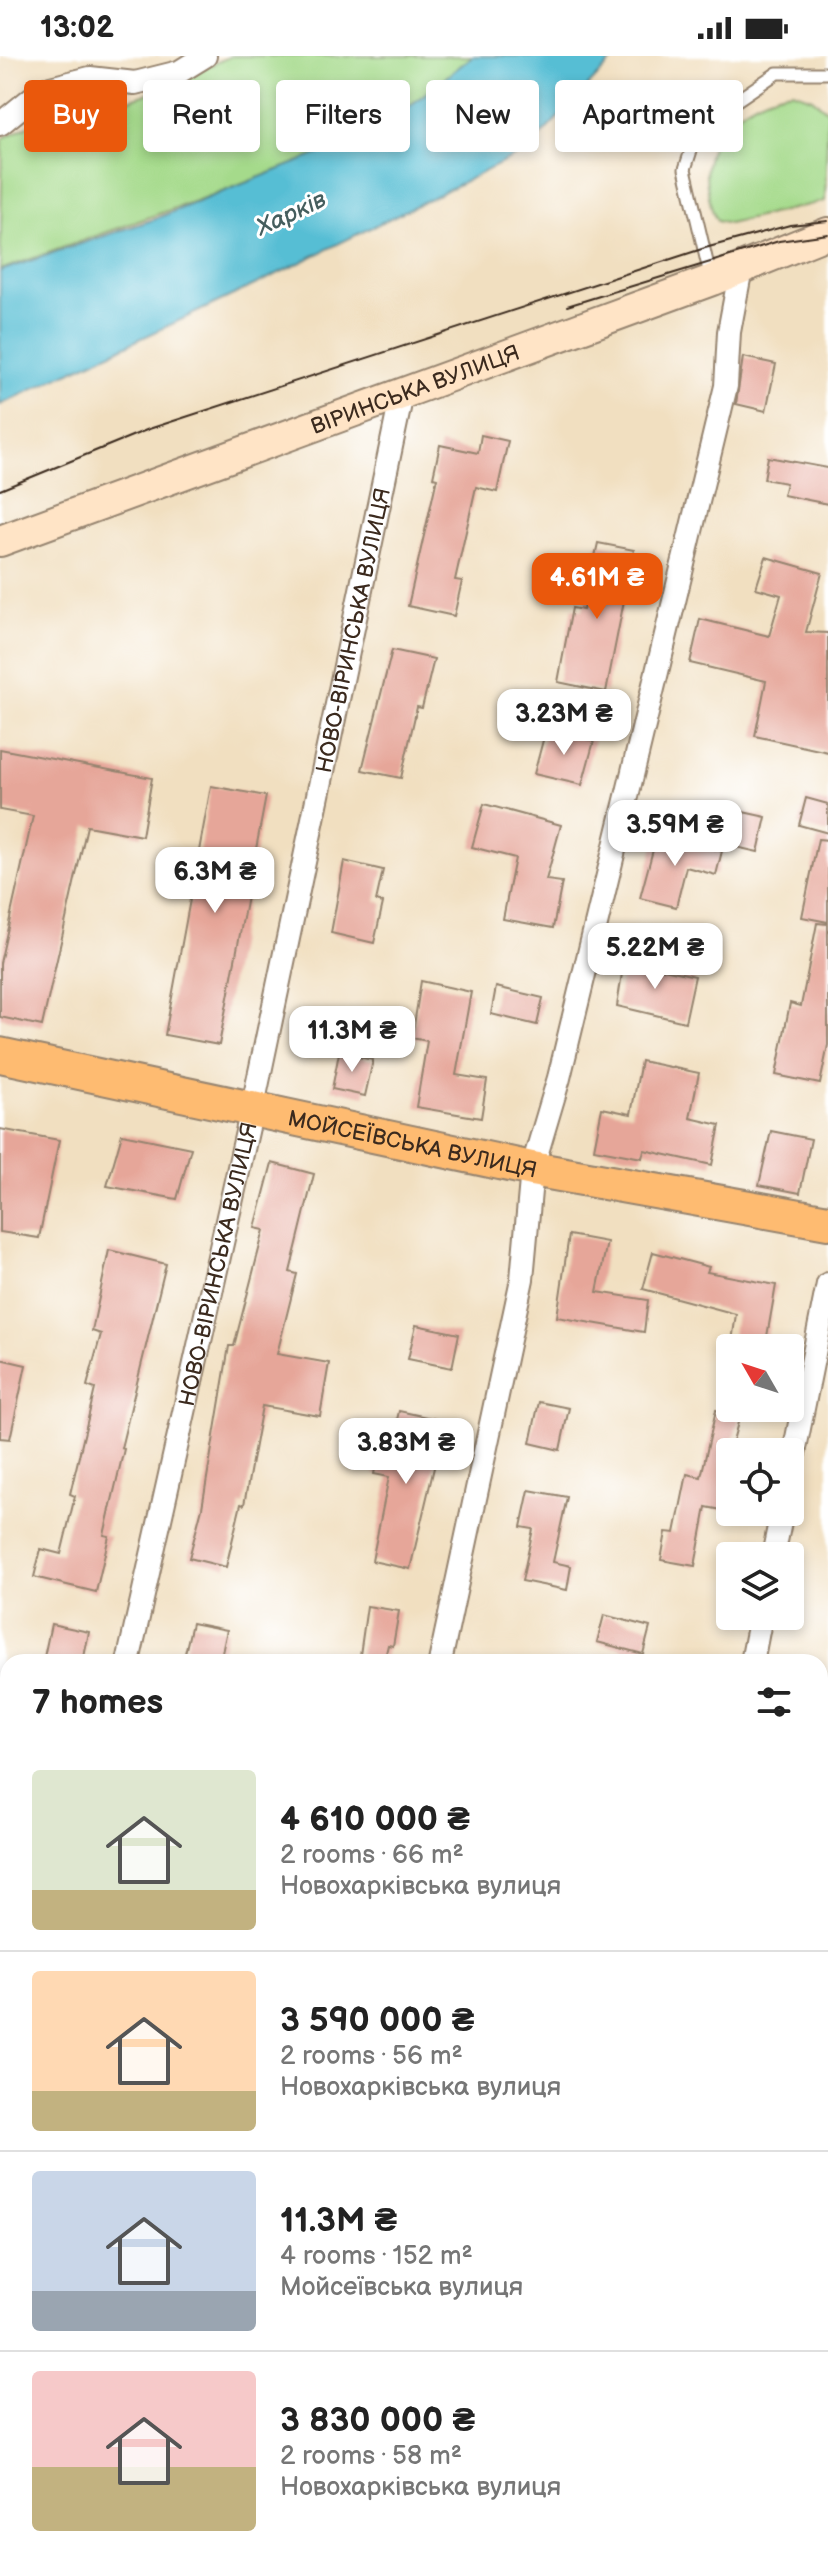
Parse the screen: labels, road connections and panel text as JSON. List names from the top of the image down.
{
  "streets": {
    "main road": ["ВІРИНСЬКА ВУЛИЦЯ", "МОЙСЕЇВСЬКА ВУЛИЦЯ"],
    "street": ["НОВО-ВІРИНСЬКА ВУЛИЦЯ"]
  },
  "crossings": [
    ["ВІРИНСЬКА ВУЛИЦЯ", "НОВО-ВІРИНСЬКА ВУЛИЦЯ"],
    ["НОВО-ВІРИНСЬКА ВУЛИЦЯ", "МОЙСЕЇВСЬКА ВУЛИЦЯ"]
  ],
  "water": ["Харків"],
  "north": "top left",
  "page": {
    "status": "13:02",
    "chip": [
      "Buy",
      "Rent",
      "Filters",
      "New",
      "Apartment"
    ],
    "price": [
      "4.61M ₴",
      "3.23M ₴",
      "3.59M ₴",
      "6.3M ₴",
      "5.22M ₴",
      "11.3M ₴",
      "3.83M ₴"
    ],
    "heading": "7 homes",
    "list": [
      {
        "name": "4 610 000 ₴",
        "note": "2 rooms · 66 m² · Новохарківська вулиця"
      },
      {
        "name": "3 590 000 ₴",
        "note": "2 rooms · 56 m² · Новохарківська вулиця"
      },
      {
        "name": "11.3M ₴",
        "note": "4 rooms · 152 m² · Мойсеївська вулиця"
      },
      {
        "name": "3 830 000 ₴",
        "note": "2 rooms · 58 m² · Новохарківська вулиця"
      }
    ]
  }
}
